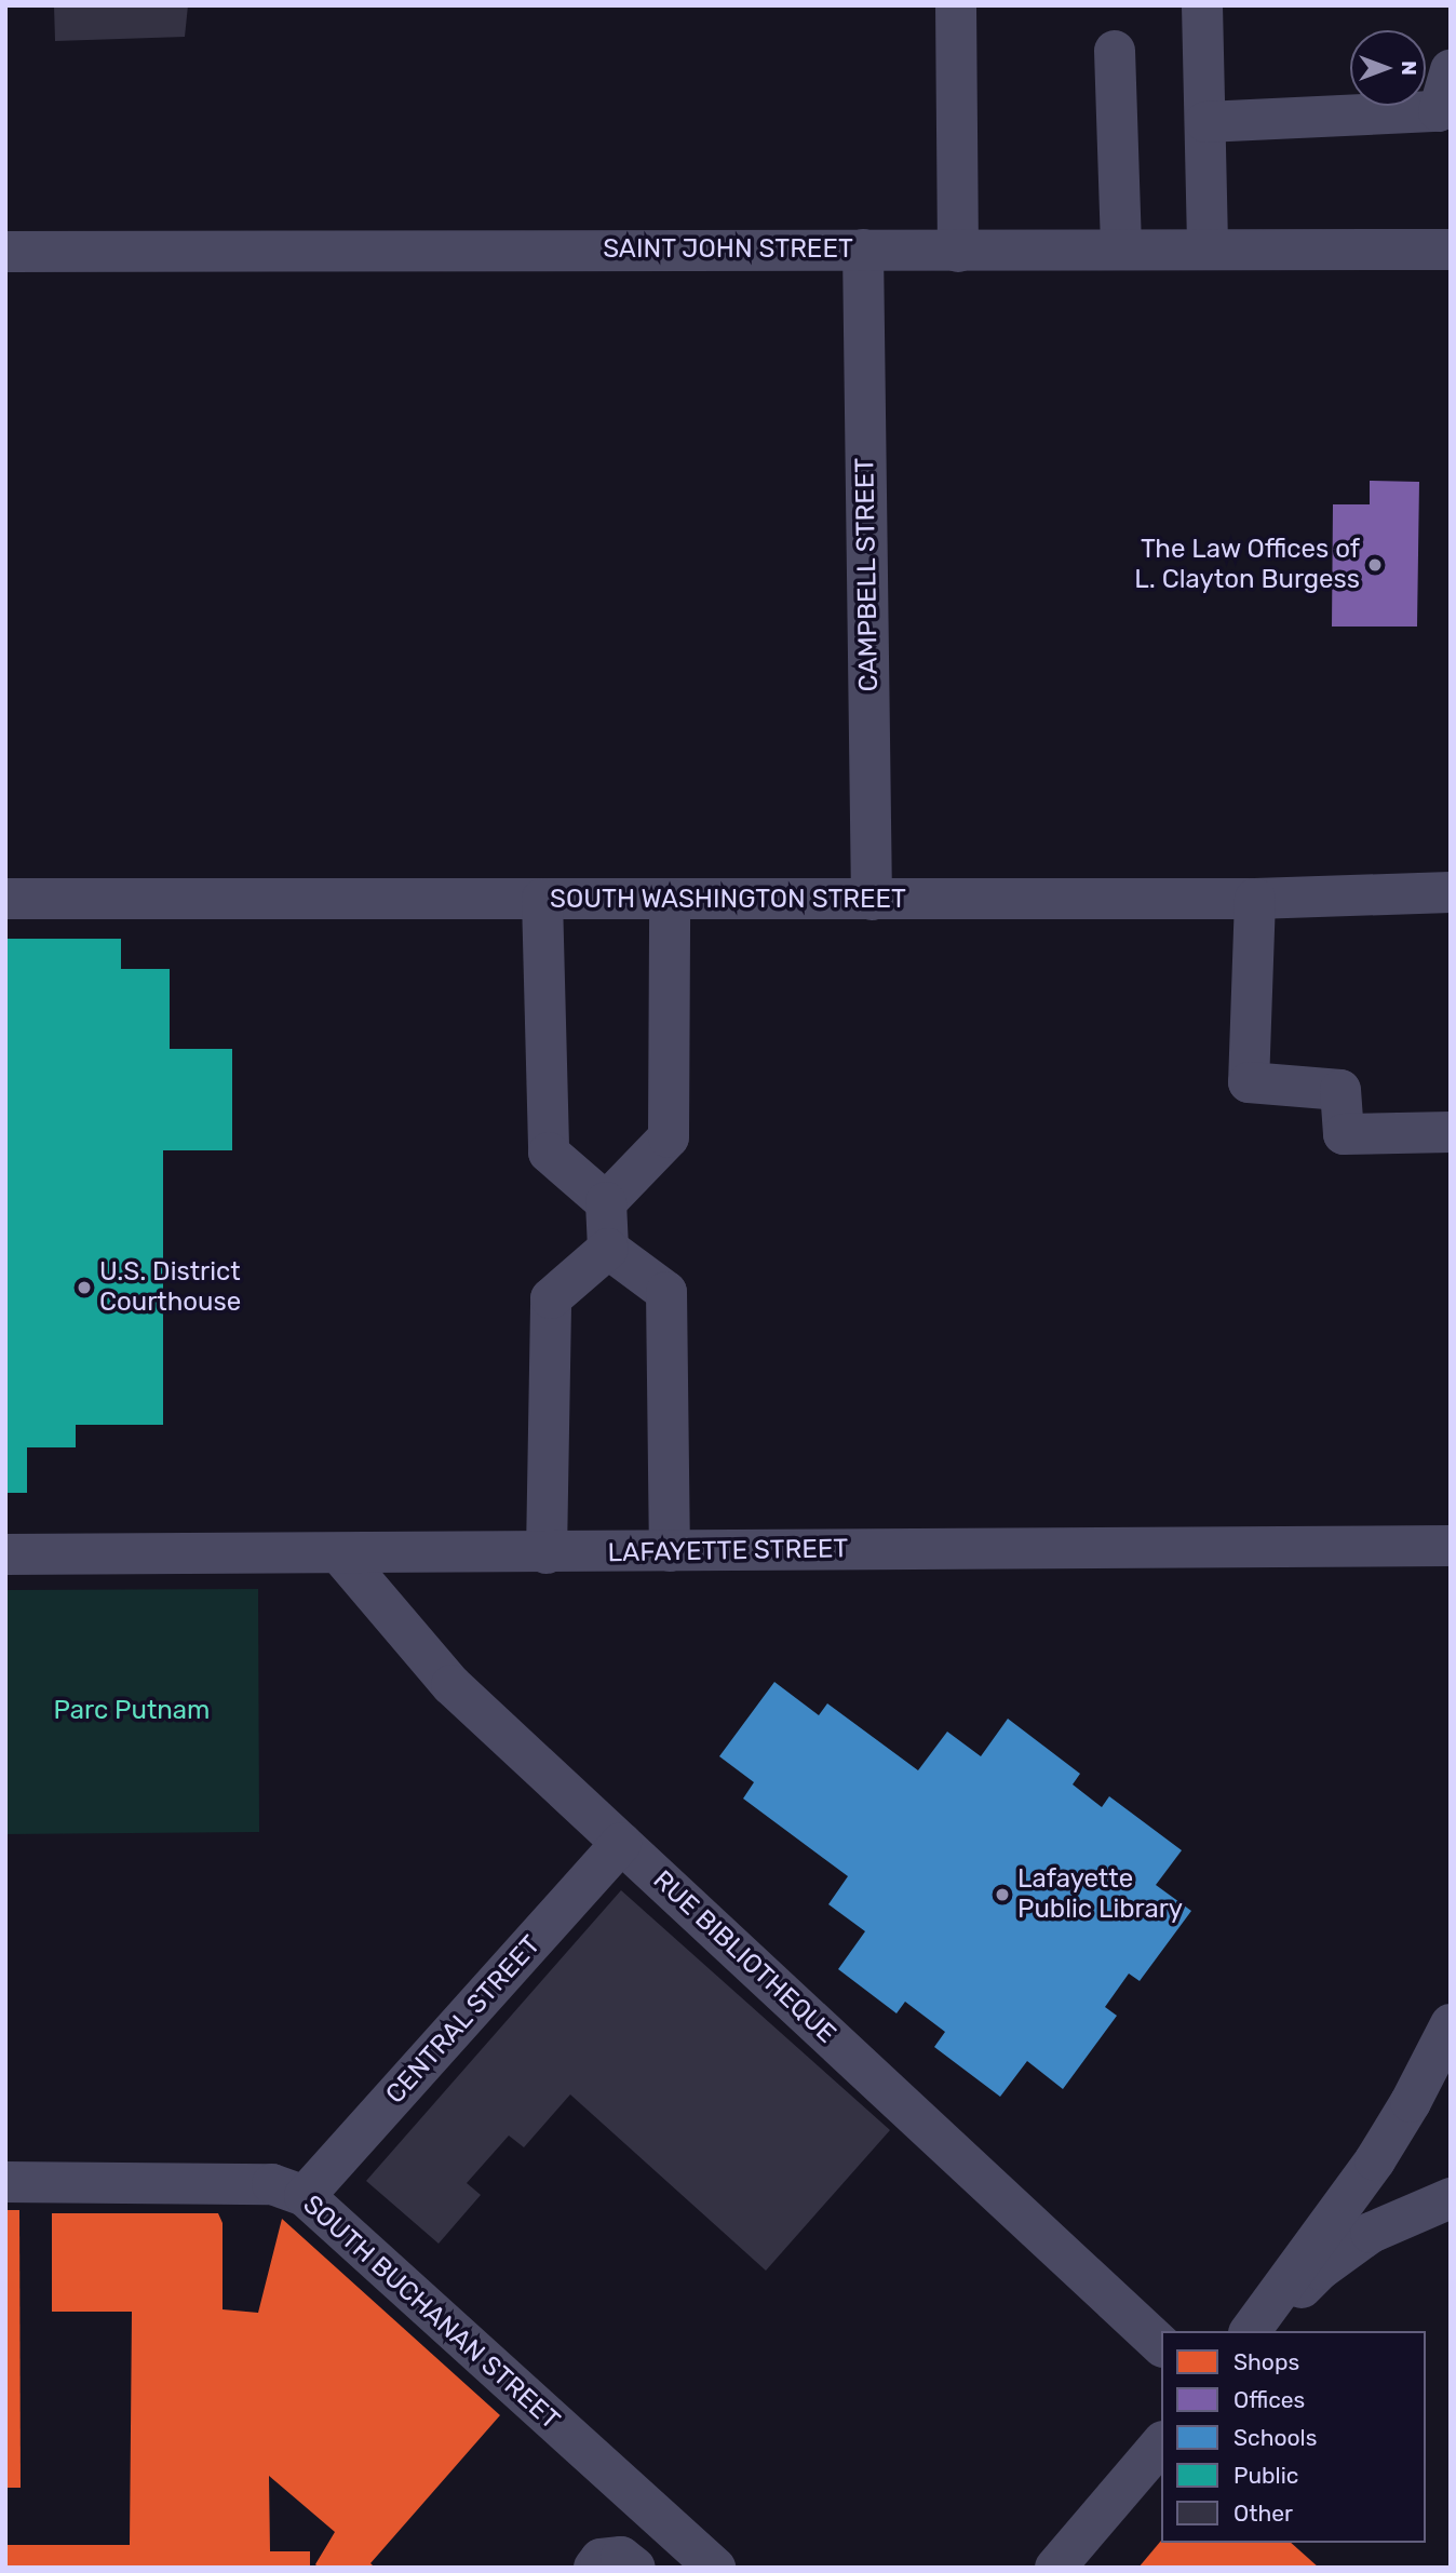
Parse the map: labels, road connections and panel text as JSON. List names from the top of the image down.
{
  "streets": {
    "street": [
      "SAINT JOHN STREET",
      "CAMPBELL STREET",
      "SOUTH WASHINGTON STREET",
      "LAFAYETTE STREET",
      "RUE BIBLIOTHEQUE",
      "CENTRAL STREET",
      "SOUTH BUCHANAN STREET"
    ]
  },
  "crossings": [
    ["SAINT JOHN STREET", "CAMPBELL STREET"],
    ["CAMPBELL STREET", "SOUTH WASHINGTON STREET"],
    ["LAFAYETTE STREET", "RUE BIBLIOTHEQUE"],
    ["RUE BIBLIOTHEQUE", "CENTRAL STREET"],
    ["CENTRAL STREET", "SOUTH BUCHANAN STREET"]
  ],
  "parks": ["Parc Putnam"],
  "places": ["The Law Offices of L. Clayton Burgess", "U.S. District Courthouse", "Lafayette Public Library"],
  "legend": [
    "Shops",
    "Offices",
    "Schools",
    "Public",
    "Other"
  ],
  "north": "right"
}
